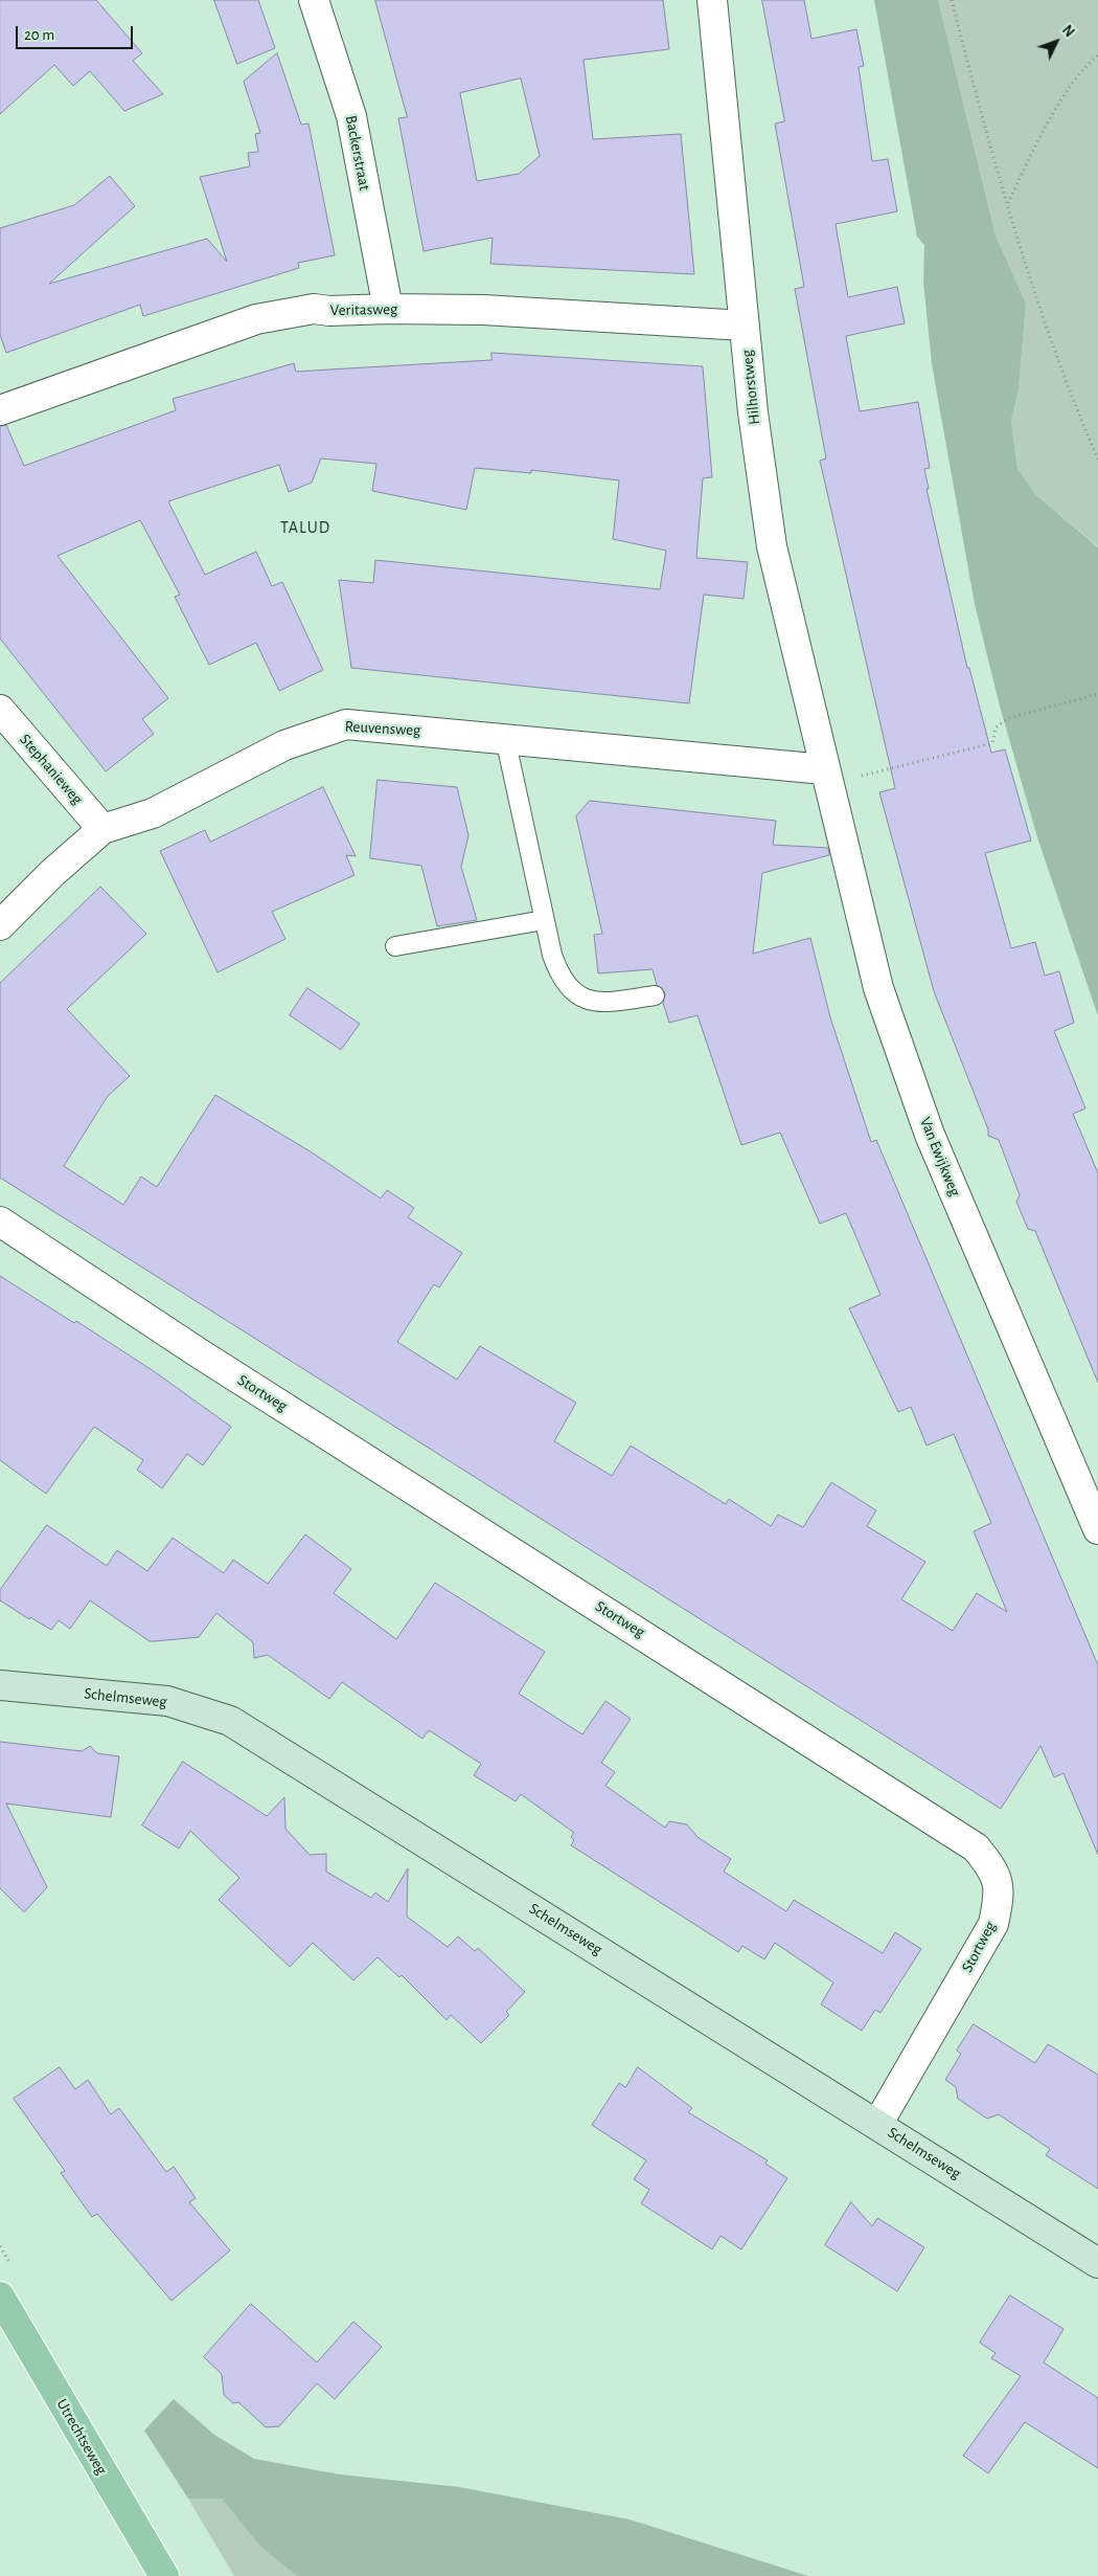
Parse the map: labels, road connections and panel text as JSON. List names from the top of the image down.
{
  "streets": {
    "main road": ["Schelmseweg", "Utrechtseweg"],
    "street": [
      "Backerstraat",
      "Veritasweg",
      "Hilhorstweg",
      "Reuvensweg",
      "Stephanieweg",
      "Van Ewijkweg",
      "Stortweg"
    ]
  },
  "crossings": [
    ["Backerstraat", "Veritasweg"],
    ["Veritasweg", "Hilhorstweg"],
    ["Hilhorstweg", "Reuvensweg"],
    ["Hilhorstweg", "Van Ewijkweg"],
    ["Reuvensweg", "Stephanieweg"],
    ["Reuvensweg", "Van Ewijkweg"],
    ["Stortweg", "Schelmseweg"]
  ],
  "districts": ["TALUD"],
  "scale_bar": "20 m",
  "north": "top right"
}
